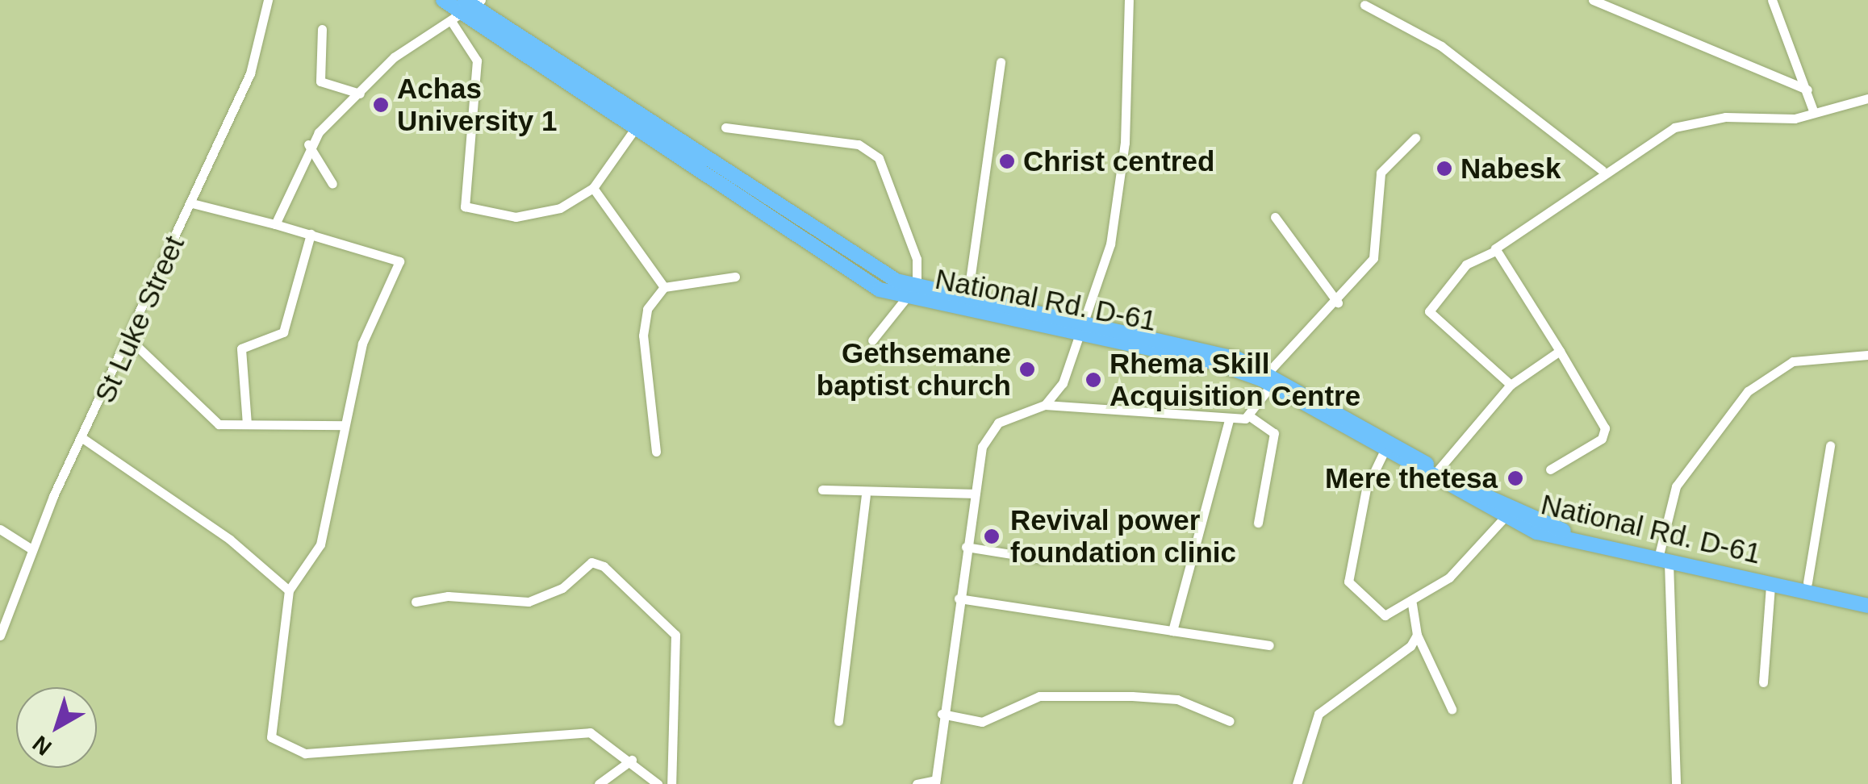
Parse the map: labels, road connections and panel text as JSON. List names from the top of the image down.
{
  "streets": {
    "highway": ["National Rd. D-61"],
    "street": ["St Luke Street"]
  },
  "places": [
    "Achas University 1",
    "Christ centred",
    "Nabesk",
    "Gethsemane baptist church",
    "Rhema Skill Acquisition Centre",
    "Mere thetesa",
    "Revival power foundation clinic"
  ],
  "north": "bottom left"
}
